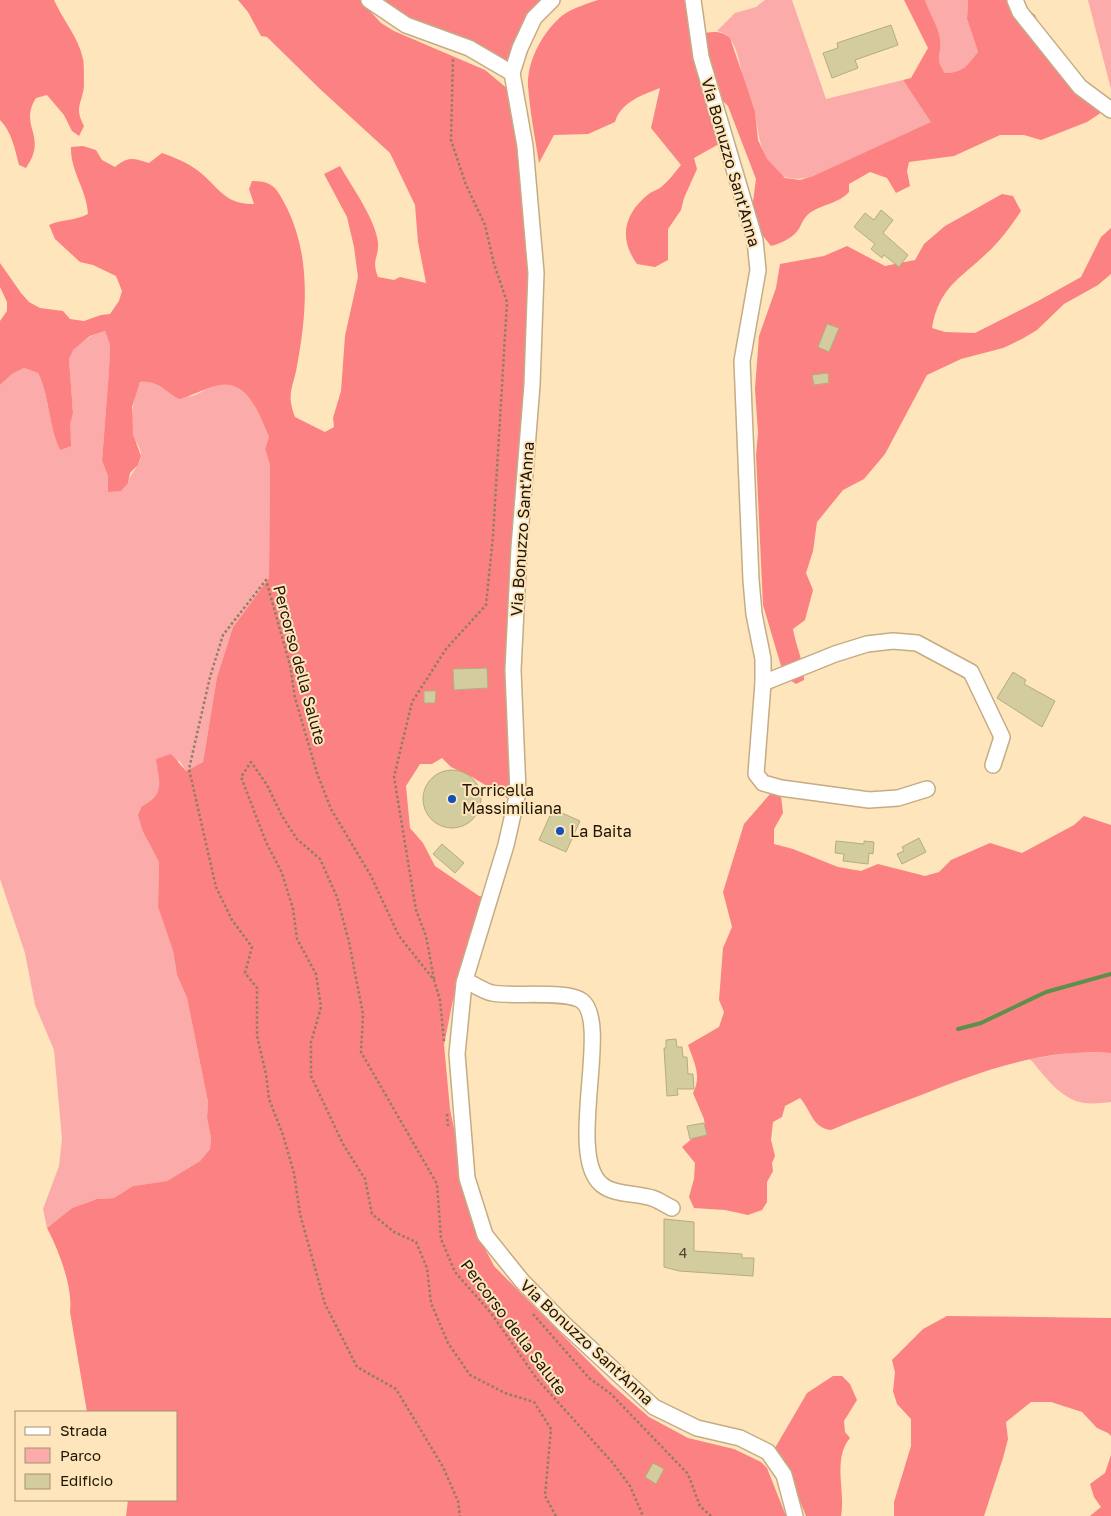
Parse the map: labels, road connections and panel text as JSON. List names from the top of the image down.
{
  "streets": {
    "street": ["Via Bonuzzo Sant'Anna"],
    "path": ["Percorso della Salute"]
  },
  "places": ["Torricella Massimiliana", "La Baita"],
  "house_numbers": ["4"],
  "legend": ["Strada", "Parco", "Edificio"]
}
